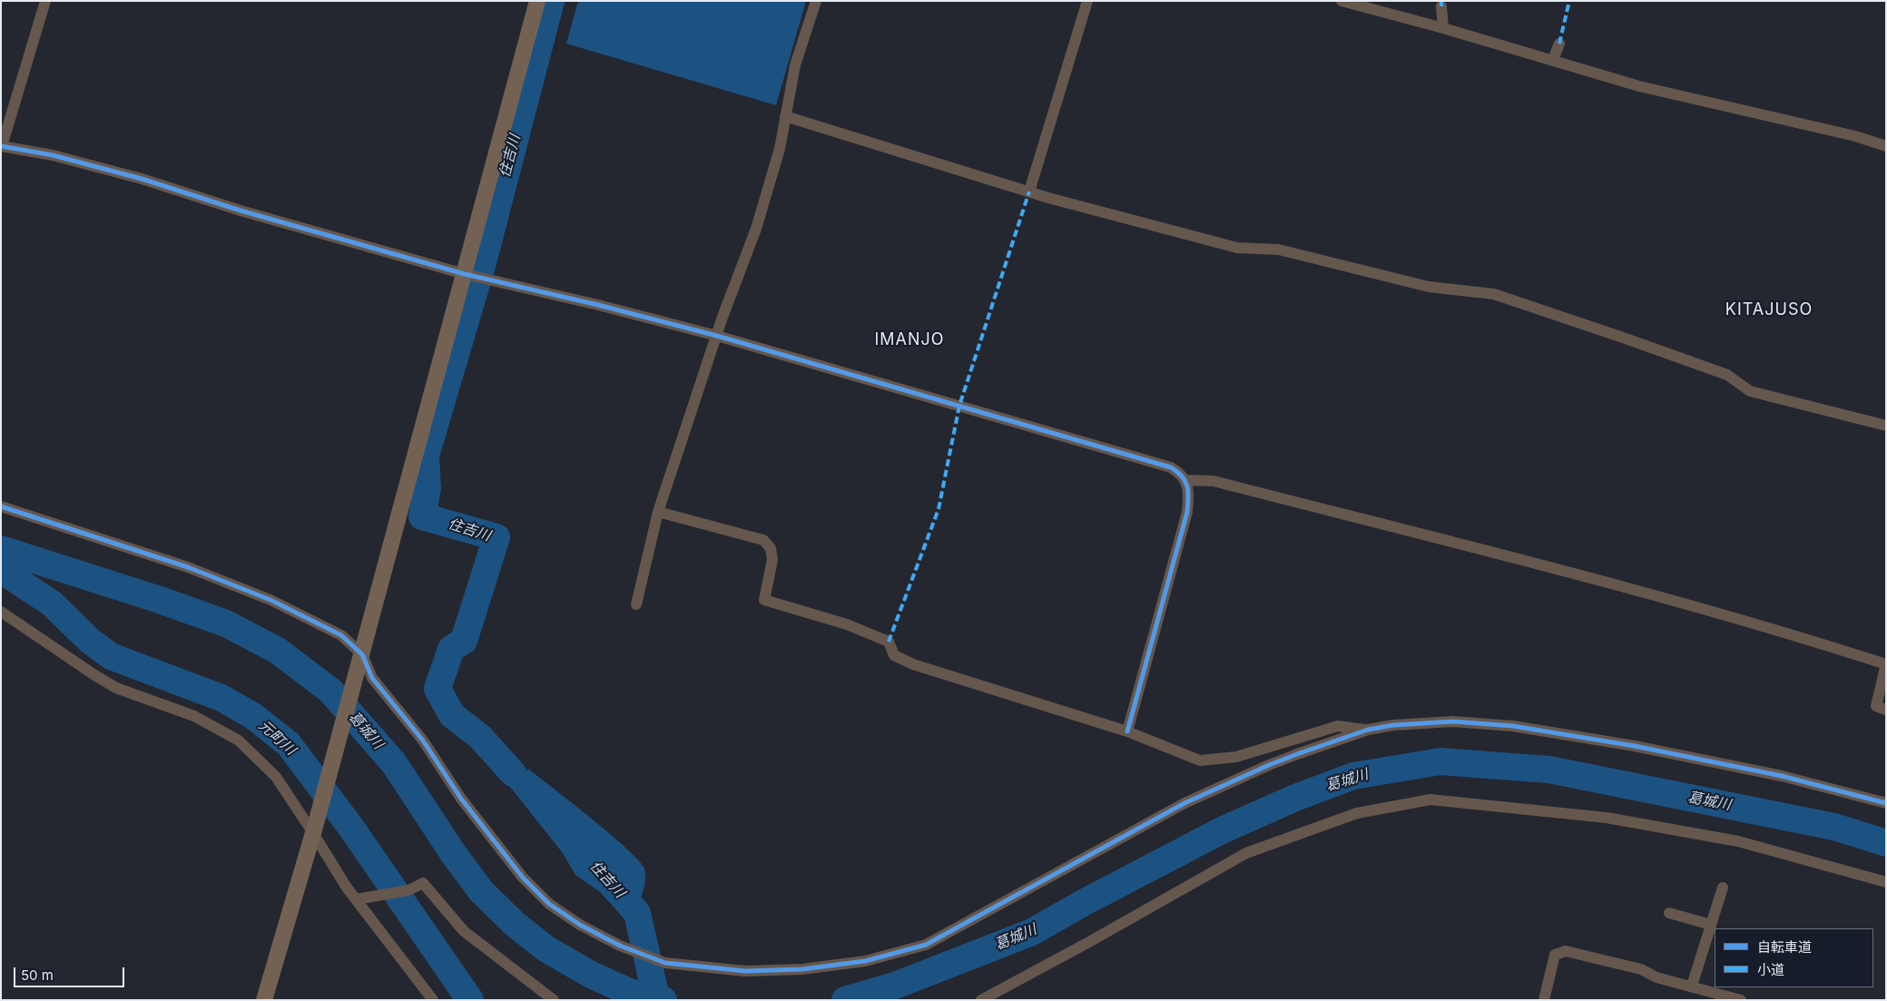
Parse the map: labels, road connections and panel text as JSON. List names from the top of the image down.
{
  "districts": ["KITAJUSO", "IMANJO"],
  "water": ["住吉川", "葛城川", "元町川"],
  "legend": ["自転車道", "小道"],
  "scale_bar": "50 m"
}
